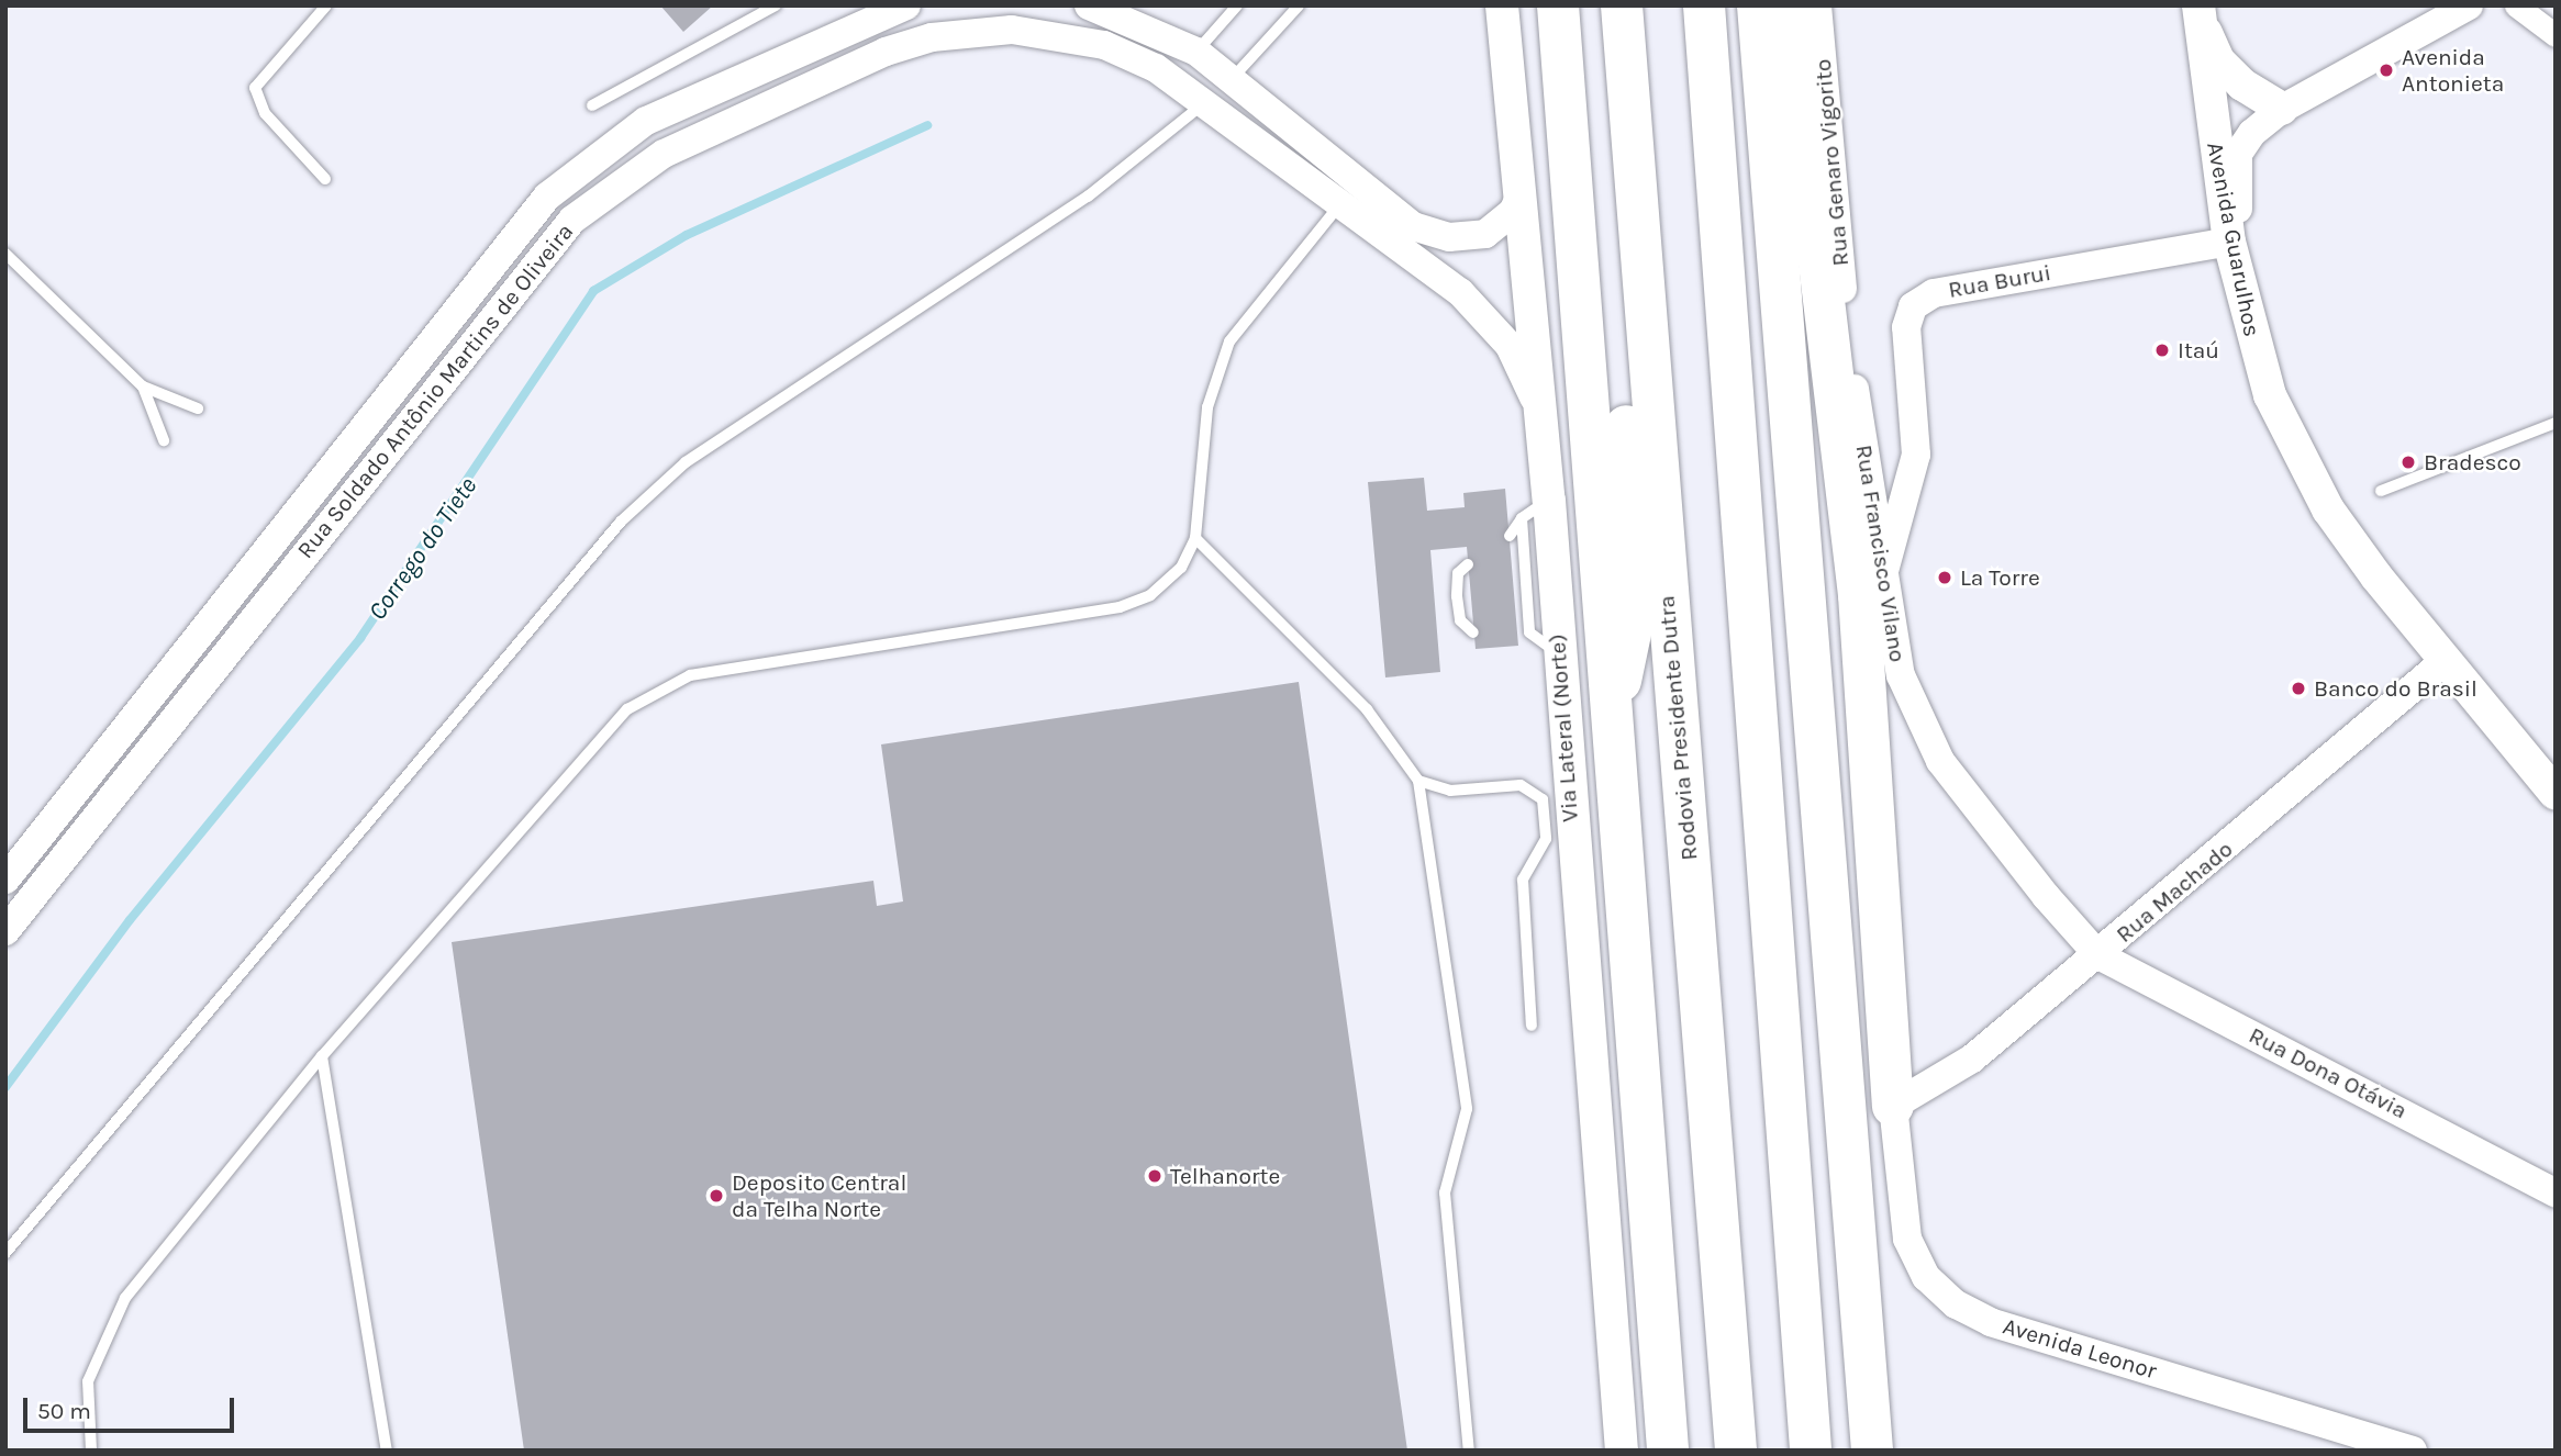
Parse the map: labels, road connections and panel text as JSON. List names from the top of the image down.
{
  "streets": {
    "highway": ["Rodovia Presidente Dutra"],
    "main road": ["Avenida Guarulhos", "Via Lateral (Norte)"],
    "street": [
      "Rua Genaro Vigorito",
      "Rua Burui",
      "Rua Soldado Antônio Martins de Oliveira",
      "Rua Francisco Vilano",
      "Rua Machado",
      "Rua Dona Otávia",
      "Avenida Leonor"
    ]
  },
  "crossings": [
    ["Rua Genaro Vigorito", "Rua Francisco Vilano"],
    ["Avenida Guarulhos", "Rua Burui"],
    ["Avenida Guarulhos", "Rua Machado"],
    ["Rua Burui", "Rua Francisco Vilano"],
    ["Rua Soldado Antônio Martins de Oliveira", "Via Lateral (Norte)"],
    ["Rua Francisco Vilano", "Rua Machado"],
    ["Rua Francisco Vilano", "Rua Dona Otávia"],
    ["Rua Machado", "Rua Dona Otávia"],
    ["Rua Machado", "Avenida Leonor"]
  ],
  "water": ["Corrego do Tiete"],
  "places": [
    "Avenida Antonieta",
    "Itaú",
    "Bradesco",
    "La Torre",
    "Banco do Brasil",
    "Telhanorte",
    "Deposito Central da Telha Norte"
  ],
  "scale_bar": "50 m"
}
